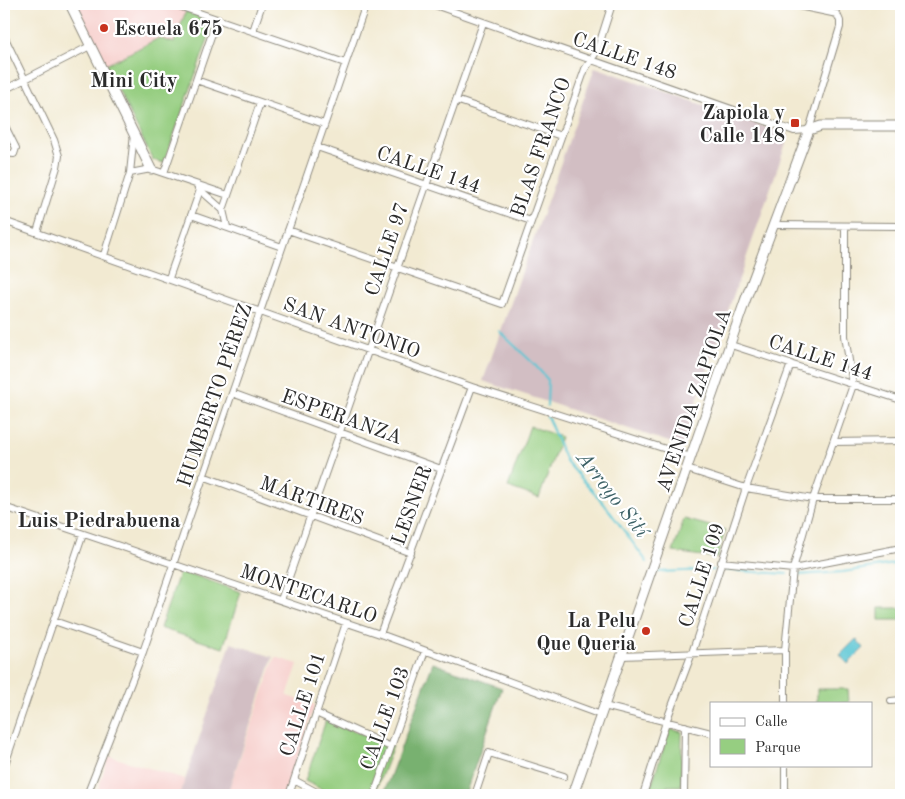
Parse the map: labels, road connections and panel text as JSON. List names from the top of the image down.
{
  "streets": {
    "main road": ["AVENIDA ZAPIOLA"],
    "street": [
      "CALLE 148",
      "BLAS FRANCO",
      "CALLE 144",
      "CALLE 97",
      "SAN ANTONIO",
      "HUMBERTO PÉREZ",
      "ESPERANZA",
      "MÁRTIRES",
      "LESNER",
      "CALLE 109",
      "MONTECARLO",
      "CALLE 101",
      "CALLE 103"
    ]
  },
  "crossings": [
    ["CALLE 148", "BLAS FRANCO"],
    ["CALLE 148", "CALLE 97"],
    ["CALLE 148", "AVENIDA ZAPIOLA"],
    ["BLAS FRANCO", "CALLE 144"],
    ["BLAS FRANCO", "CALLE 97"],
    ["CALLE 144", "CALLE 97"],
    ["CALLE 144", "HUMBERTO PÉREZ"],
    ["CALLE 144", "AVENIDA ZAPIOLA"],
    ["CALLE 144", "CALLE 109"],
    ["CALLE 97", "SAN ANTONIO"],
    ["CALLE 97", "ESPERANZA"],
    ["CALLE 97", "MÁRTIRES"],
    ["CALLE 97", "MONTECARLO"],
    ["SAN ANTONIO", "HUMBERTO PÉREZ"],
    ["SAN ANTONIO", "AVENIDA ZAPIOLA"],
    ["SAN ANTONIO", "LESNER"],
    ["HUMBERTO PÉREZ", "ESPERANZA"],
    ["HUMBERTO PÉREZ", "MÁRTIRES"],
    ["HUMBERTO PÉREZ", "MONTECARLO"],
    ["AVENIDA ZAPIOLA", "MONTECARLO"],
    ["ESPERANZA", "LESNER"],
    ["MÁRTIRES", "LESNER"],
    ["LESNER", "MONTECARLO"],
    ["CALLE 109", "MONTECARLO"],
    ["MONTECARLO", "CALLE 101"],
    ["MONTECARLO", "CALLE 103"]
  ],
  "districts": ["Mini City", "Luis Piedrabuena"],
  "water": ["Arroyo Sití"],
  "places": {
    "other": ["Escuela 675", "La Pelu Que Queria"],
    "transit": ["Zapiola y Calle 148"]
  },
  "legend": ["Calle", "Parque"]
}
